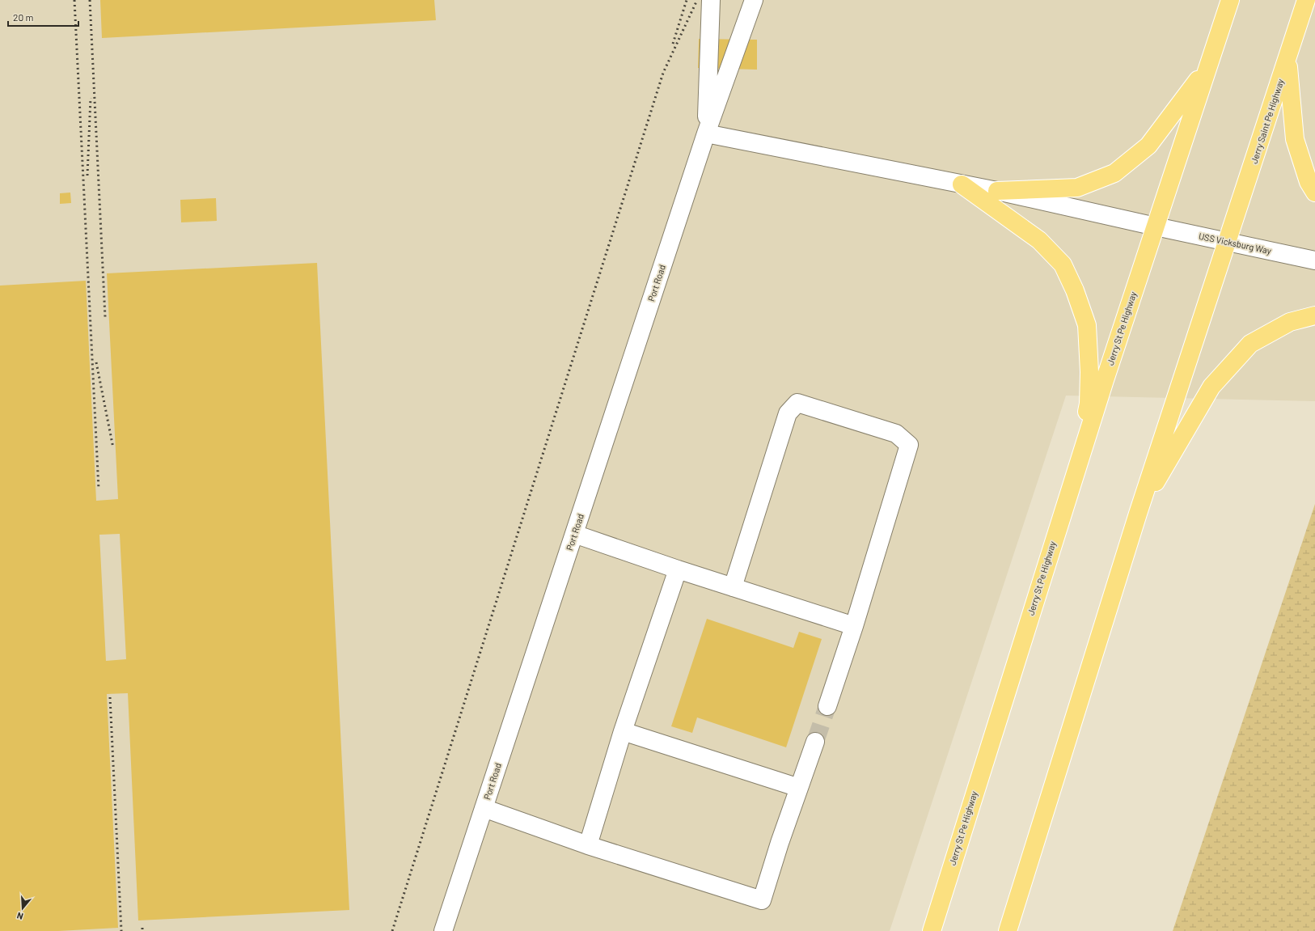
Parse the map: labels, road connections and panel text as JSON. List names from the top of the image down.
{
  "streets": {
    "main road": ["Jerry Saint Pe Highway", "Jerry St Pe Highway"],
    "street": ["USS Vicksburg Way", "Port Road"]
  },
  "crossings": [
    ["Jerry Saint Pe Highway", "USS Vicksburg Way"],
    ["USS Vicksburg Way", "Port Road"],
    ["USS Vicksburg Way", "Jerry St Pe Highway"]
  ],
  "scale_bar": "20 m",
  "north": "bottom"
}
